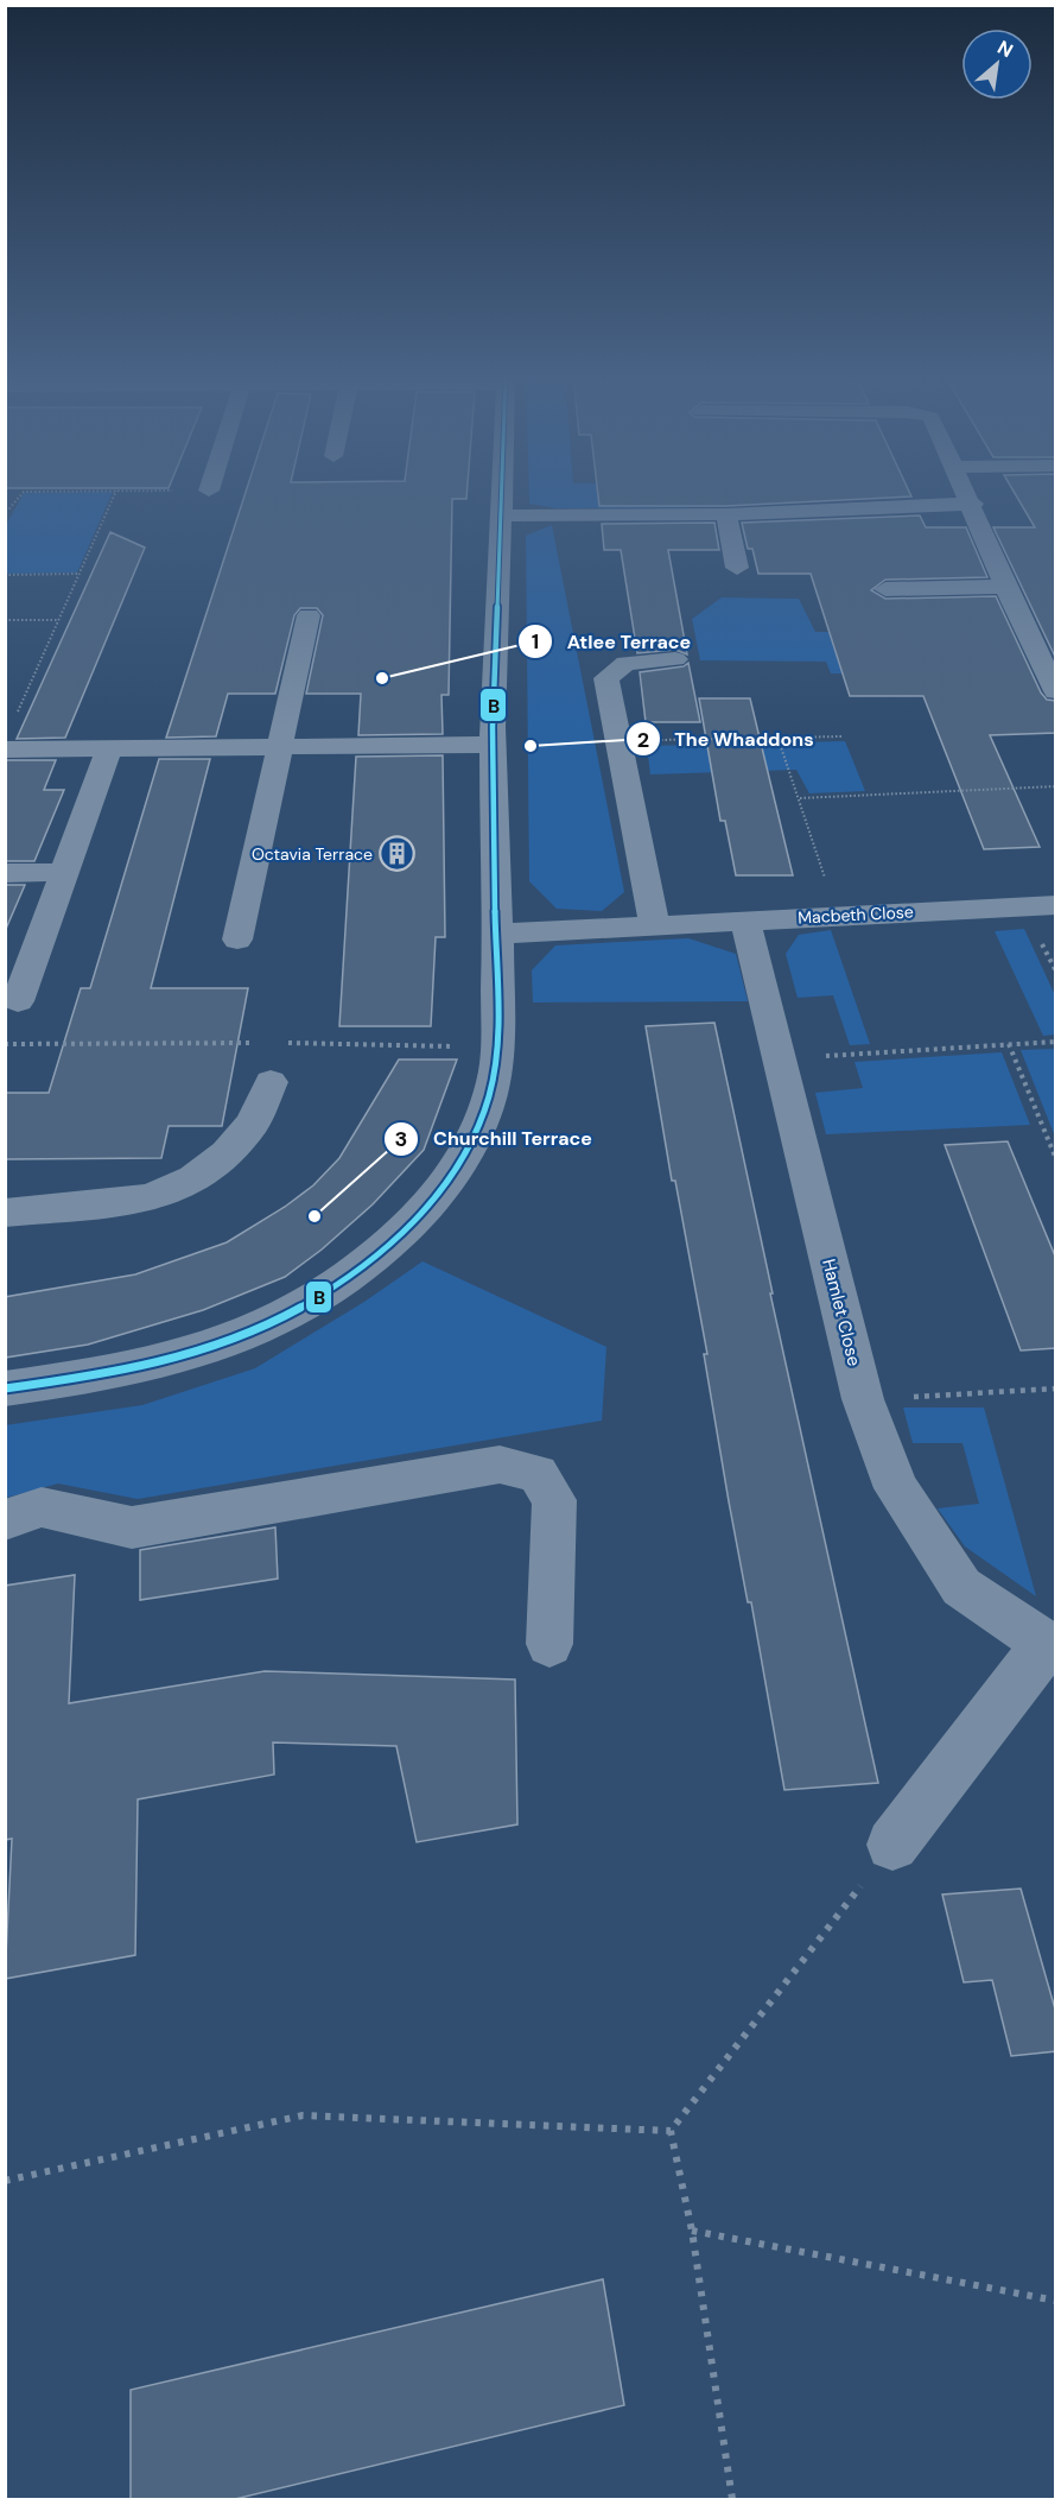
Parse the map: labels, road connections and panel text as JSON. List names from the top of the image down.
{
  "streets": {
    "street": ["Macbeth Close", "Hamlet Close"]
  },
  "crossings": [
    ["Macbeth Close", "Hamlet Close"]
  ],
  "places": {
    "other": ["Atlee Terrace", "The Whaddons", "Churchill Terrace"],
    "building": ["Octavia Terrace"]
  },
  "lines": ["transit line B"],
  "north": "top right"
}
